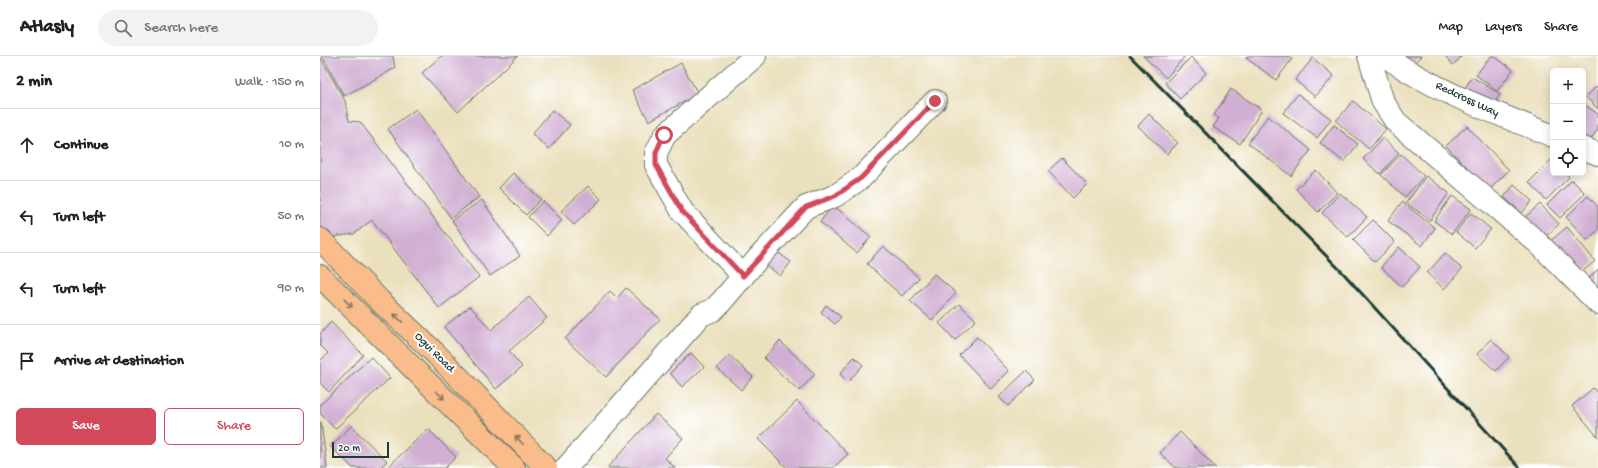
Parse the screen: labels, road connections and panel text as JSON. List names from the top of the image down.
{
  "streets": {
    "main road": ["Ogui Road"],
    "street": ["Redcross Way"]
  },
  "scale_bar": "20 m",
  "page": {
    "header": "Atlasly",
    "search": "Search here",
    "nav": ["Map", "Layers", "Share"],
    "heading": ["2 min", "Walk · 150 m"],
    "map_buttons": ["+", "−"],
    "list": [
      ["Continue", "10 m"],
      ["Turn left", "50 m"],
      ["Turn left", "90 m"],
      "Arrive at destination"
    ],
    "buttons": ["Save", "Share"],
    "scale": "20 m"
  }
}
